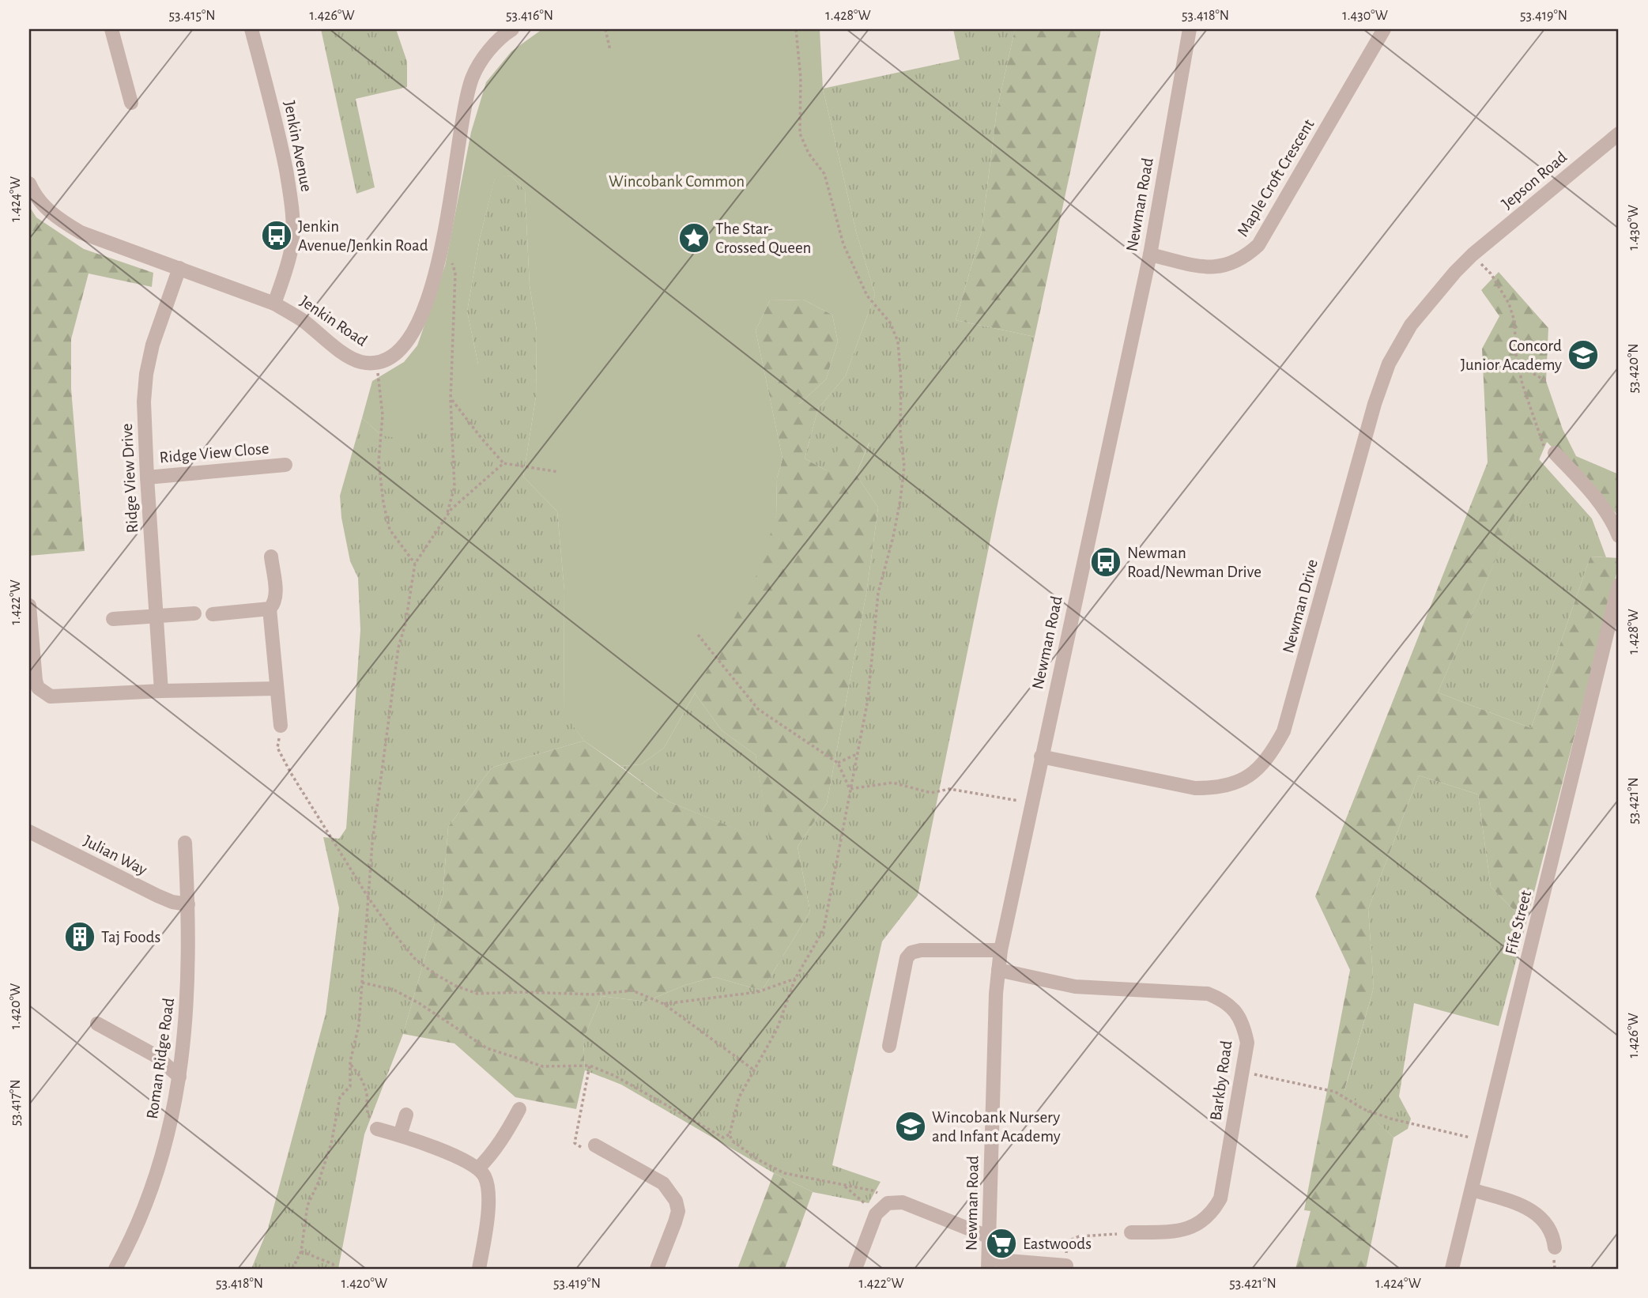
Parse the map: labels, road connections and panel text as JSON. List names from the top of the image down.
{
  "streets": {
    "street": [
      "Jenkin Avenue",
      "Maple Croft Crescent",
      "Jepson Road",
      "Newman Road",
      "Jenkin Road",
      "Ridge View Close",
      "Ridge View Drive",
      "Newman Drive",
      "Julian Way",
      "Fife Street",
      "Roman Ridge Road",
      "Barkby Road"
    ]
  },
  "crossings": [
    ["Jenkin Avenue", "Jenkin Road"],
    ["Maple Croft Crescent", "Newman Road"],
    ["Jepson Road", "Newman Drive"],
    ["Newman Road", "Newman Drive"],
    ["Newman Road", "Barkby Road"],
    ["Jenkin Road", "Ridge View Drive"],
    ["Ridge View Close", "Ridge View Drive"],
    ["Julian Way", "Roman Ridge Road"]
  ],
  "parks": ["Wincobank Common"],
  "places": {
    "bus stop": ["Jenkin Avenue/Jenkin Road", "Newman Road/Newman Drive"],
    "place": ["The Star- Crossed Queen"],
    "school or university": ["Concord Junior Academy", "Wincobank Nursery and Infant Academy"],
    "building": ["Taj Foods"],
    "supermarket": ["Eastwoods"]
  },
  "coordinates": [
    "53.415°N",
    "1.426°W",
    "53.416°N",
    "1.428°W",
    "53.418°N",
    "1.430°W",
    "53.419°N",
    "1.424°W",
    "53.420°N",
    "1.422°W",
    "53.421°N",
    "1.420°W",
    "53.417°N"
  ]
}
